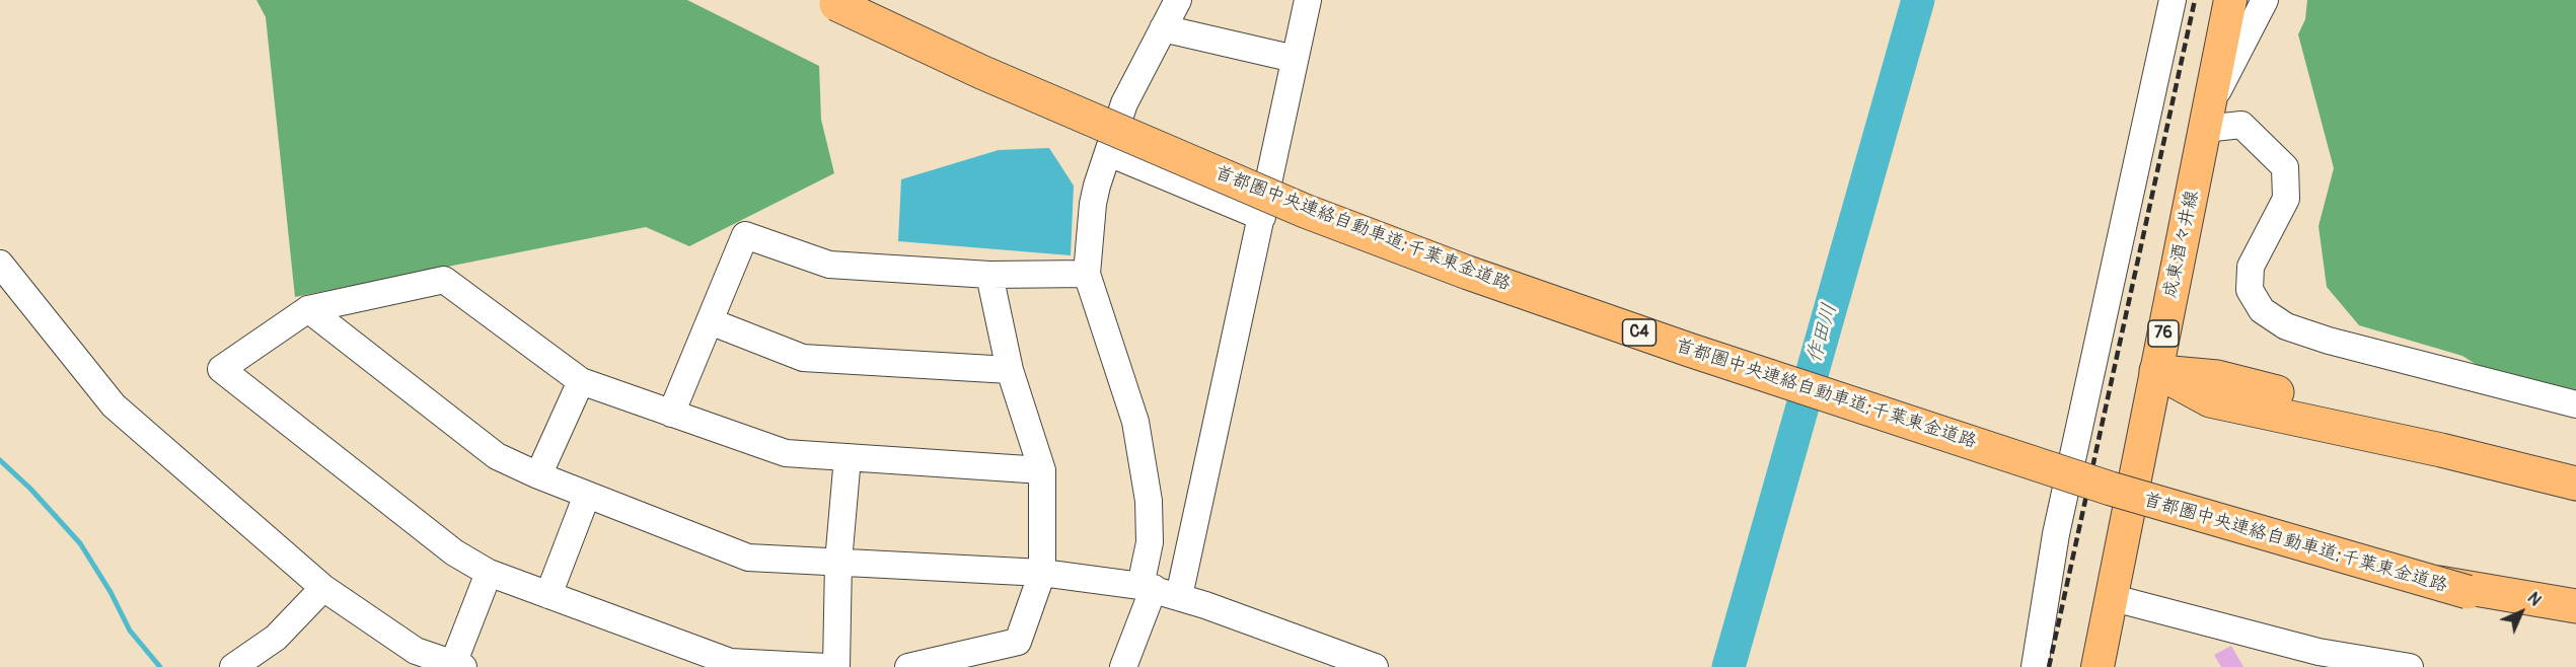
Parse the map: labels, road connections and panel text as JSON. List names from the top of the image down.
{
  "streets": {
    "highway": ["首都圏中央連絡自動車道;千葉東金道路", "C4"],
    "main road": ["成東酒々井線", "76"]
  },
  "water": ["作田川"],
  "north": "top right"
}
